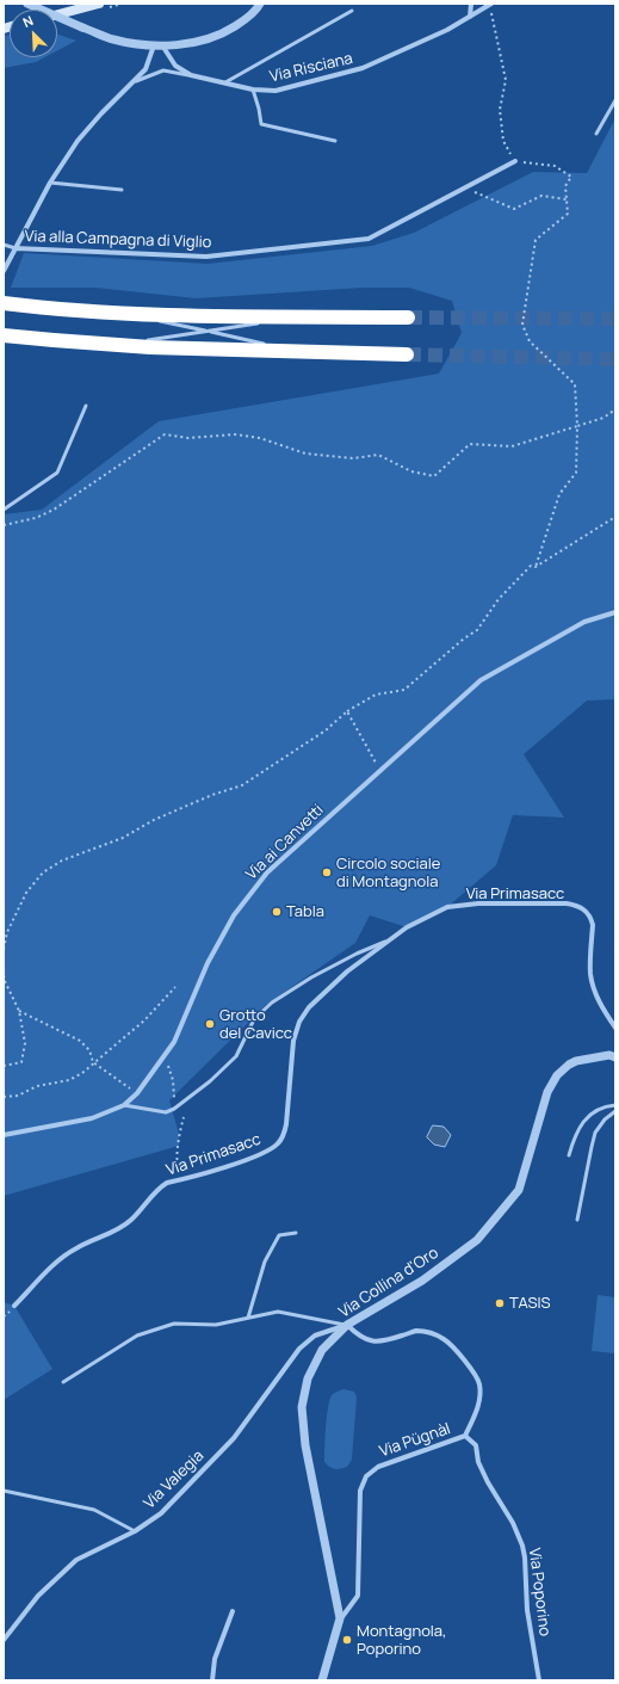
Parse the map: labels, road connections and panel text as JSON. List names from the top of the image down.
{
  "streets": {
    "street": [
      "Via Risciana",
      "Via alla Campagna di Viglio",
      "Via ai Canvetti",
      "Via Primasacc",
      "Via Collina d'Oro",
      "Via Pügnàl",
      "Via Valegia",
      "Via Poporino"
    ]
  },
  "crossings": [
    ["Via Risciana", "Via alla Campagna di Viglio"],
    ["Via Collina d'Oro", "Via Pügnàl"],
    ["Via Collina d'Oro", "Via Valegia"],
    ["Via Pügnàl", "Via Valegia"],
    ["Via Pügnàl", "Via Poporino"]
  ],
  "places": [
    "Circolo sociale di Montagnola",
    "Tabla",
    "Grotto del Cavicc",
    "TASIS",
    "Montagnola, Poporino"
  ],
  "north": "top left"
}
